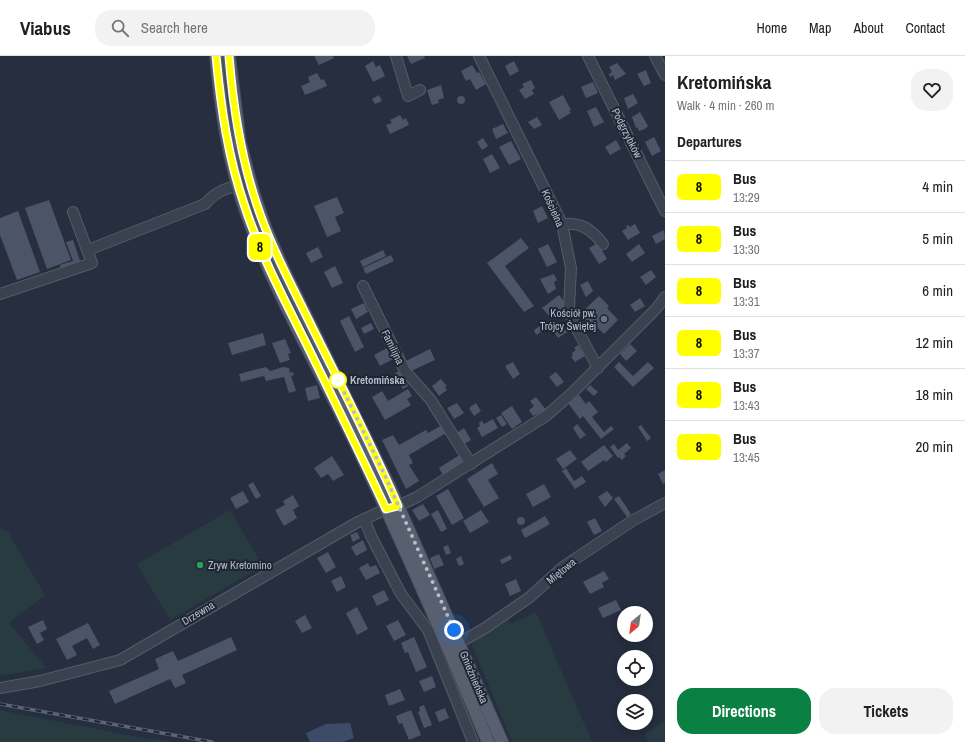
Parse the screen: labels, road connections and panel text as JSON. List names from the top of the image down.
{
  "streets": {
    "main road": ["Gnieźnieńska"],
    "street": [
      "Podgrzybków",
      "Kościelna",
      "Familijna",
      "Miętowa",
      "Drzewna"
    ]
  },
  "crossings": [
    ["Miętowa", "Gnieźnieńska"],
    ["Drzewna", "Gnieźnieńska"]
  ],
  "places": ["Kościół pw. Trójcy Świętej", "Kretomińska", "Zryw Kretomino"],
  "lines": ["bus line 8"],
  "north": "bottom left",
  "page": {
    "header": "Viabus",
    "search": "Search here",
    "nav": [
      "Home",
      "Map",
      "About",
      "Contact"
    ],
    "on_map": "8",
    "heading": [
      ["Kretomińska", "Walk · 4 min · 260 m"],
      "Departures"
    ],
    "list": [
      {
        "mark": "8",
        "name": "Bus",
        "note": "13:29",
        "value": "4 min"
      },
      {
        "mark": "8",
        "name": "Bus",
        "note": "13:30",
        "value": "5 min"
      },
      {
        "mark": "8",
        "name": "Bus",
        "note": "13:31",
        "value": "6 min"
      },
      {
        "mark": "8",
        "name": "Bus",
        "note": "13:37",
        "value": "12 min"
      },
      {
        "mark": "8",
        "name": "Bus",
        "note": "13:43",
        "value": "18 min"
      },
      {
        "mark": "8",
        "name": "Bus",
        "note": "13:45",
        "value": "20 min"
      }
    ],
    "buttons": ["Directions", "Tickets"]
  }
}
